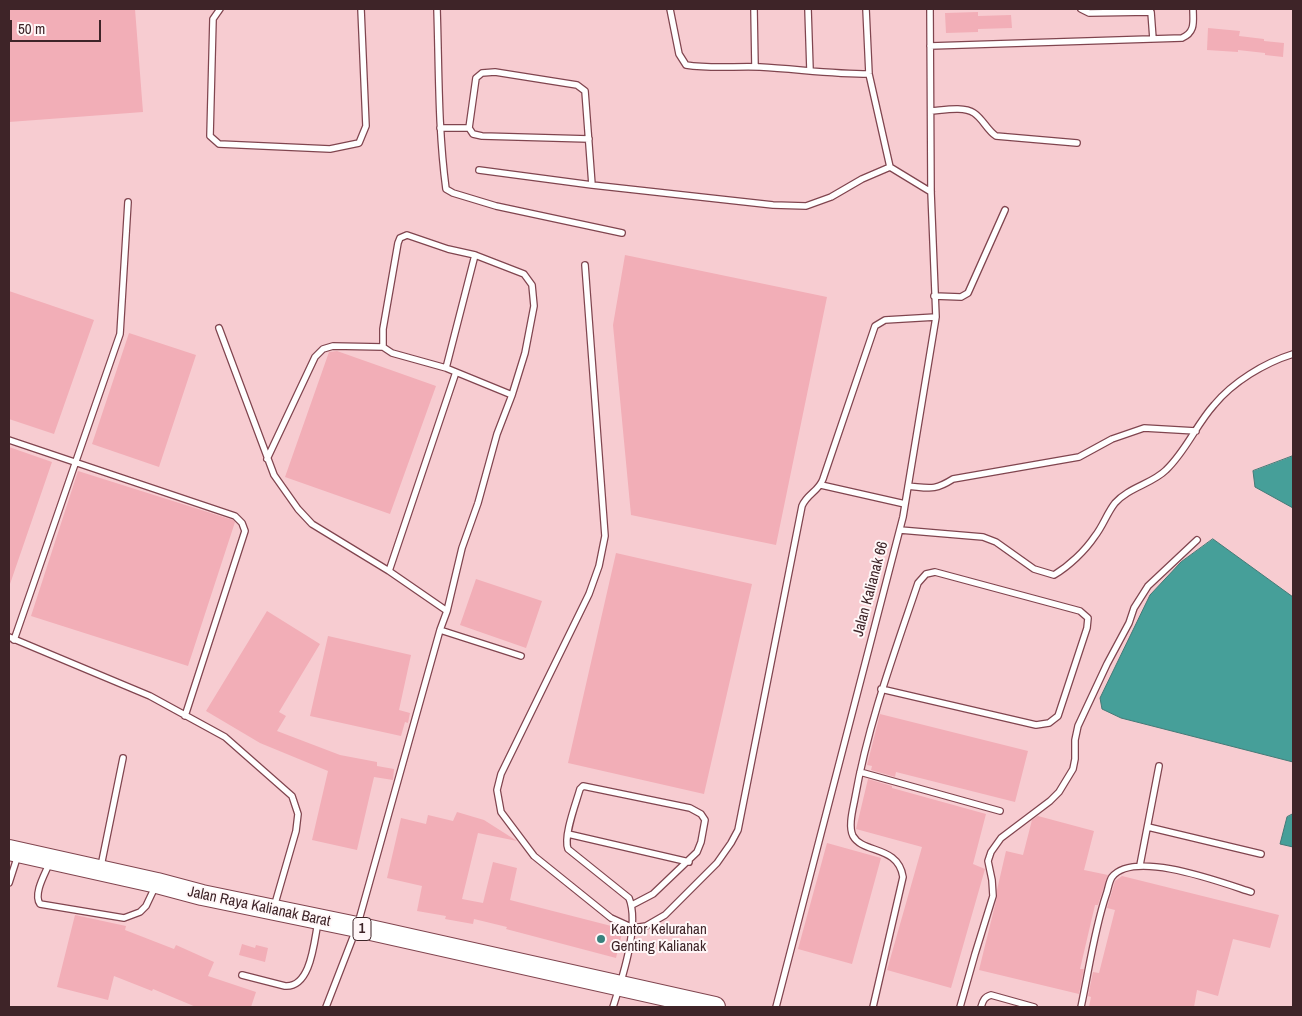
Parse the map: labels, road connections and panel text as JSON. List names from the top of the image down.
{
  "streets": {
    "highway": ["Jalan Raya Kalianak Barat", "1"],
    "lane": ["Jalan Kalianak 66"]
  },
  "places": ["Kantor Kelurahan Genting Kalianak"],
  "scale_bar": "50 m"
}
